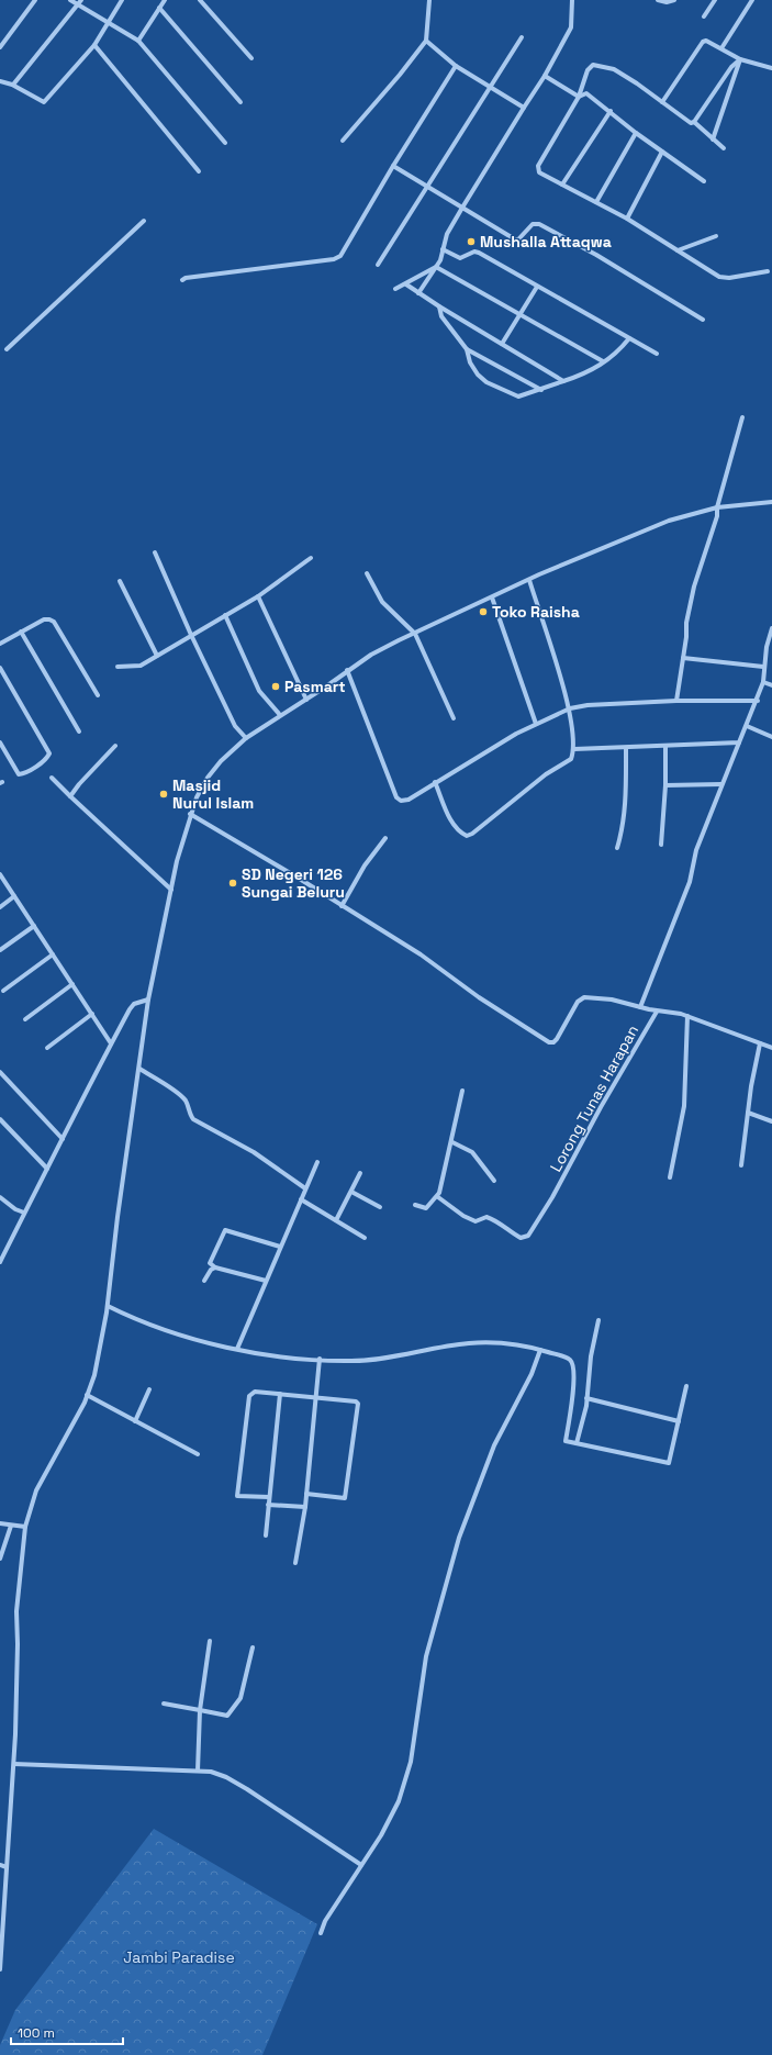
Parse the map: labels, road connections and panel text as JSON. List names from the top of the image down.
{
  "streets": {
    "street": ["Lorong Tunas Harapan"]
  },
  "parks": ["Jambi Paradise"],
  "places": [
    "Mushalla Attaqwa",
    "Toko Raisha",
    "Pasmart",
    "Masjid Nurul Islam",
    "SD Negeri 126 Sungai Beluru"
  ],
  "scale_bar": "100 m"
}
